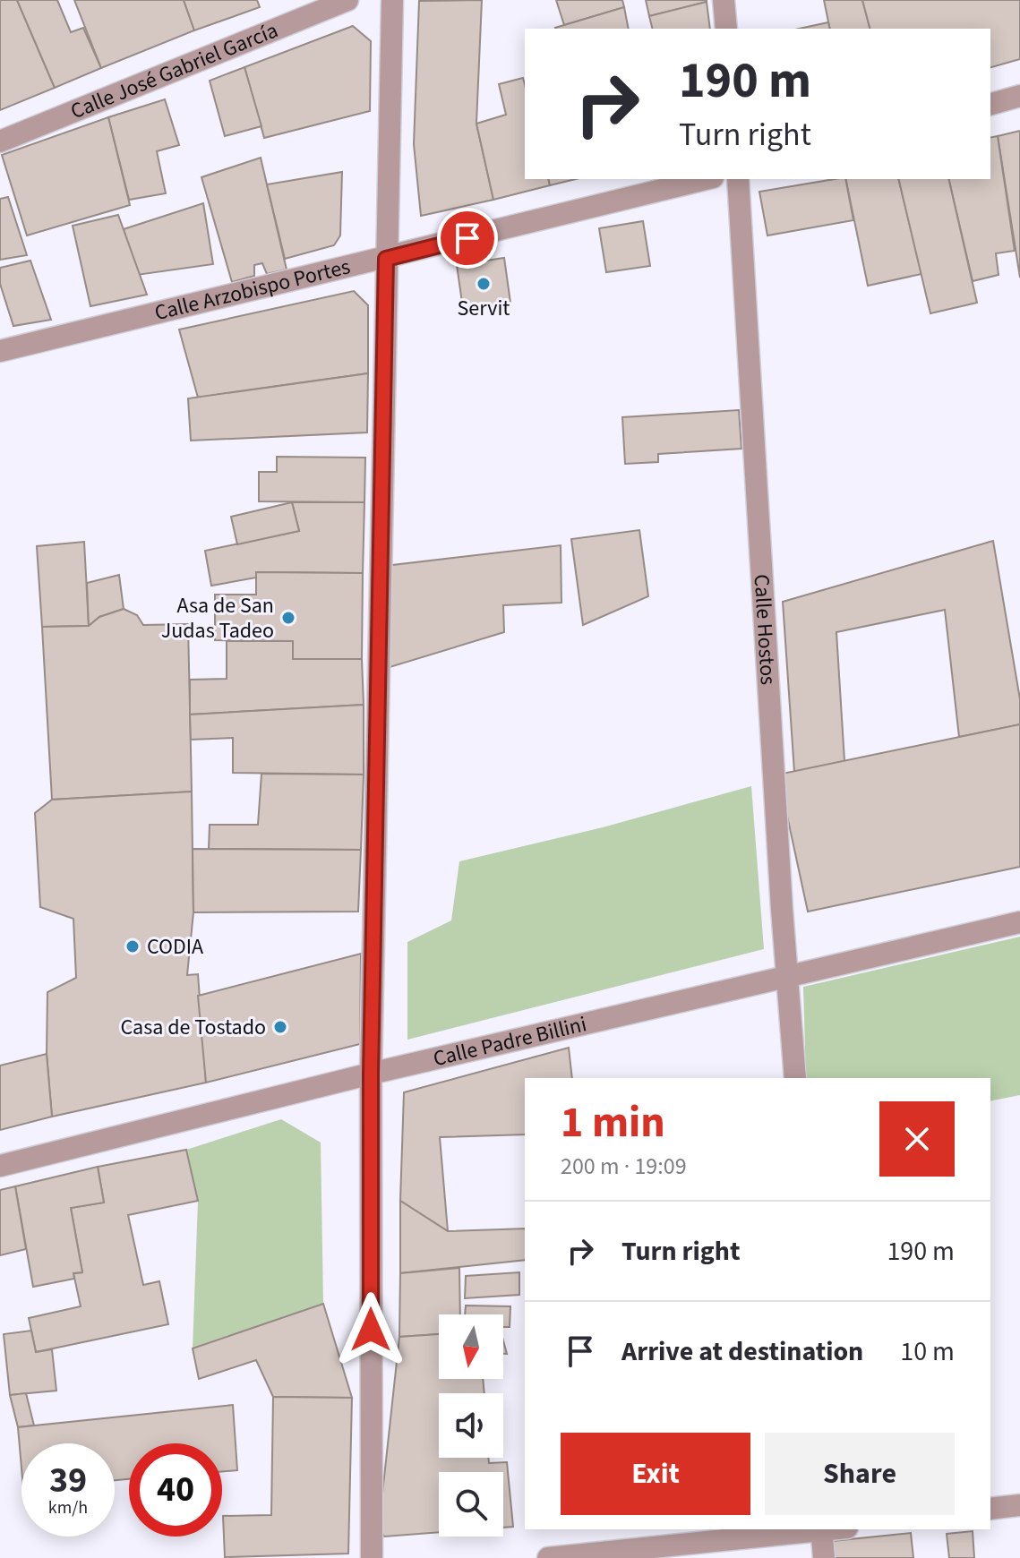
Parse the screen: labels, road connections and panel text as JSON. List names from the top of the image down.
{
  "streets": {
    "street": [
      "Calle José Gabriel García",
      "Calle Arzobispo Portes",
      "Calle Hostos",
      "Calle Padre Billini"
    ]
  },
  "crossings": [
    ["Calle Hostos", "Calle Padre Billini"]
  ],
  "places": [
    "Servit",
    "Asa de San Judas Tadeo",
    "CODIA",
    "Casa de Tostado"
  ],
  "north": "bottom",
  "page": {
    "turn": ["190 m", "Turn right"],
    "heading": ["1 min", "200 m · 19:09"],
    "list": [
      {
        "name": "Turn right",
        "value": "190 m"
      },
      {
        "name": "Arrive at destination",
        "value": "10 m"
      }
    ],
    "buttons": ["Exit", "Share"],
    "speed": "39 km/h",
    "limit": "40"
  }
}
